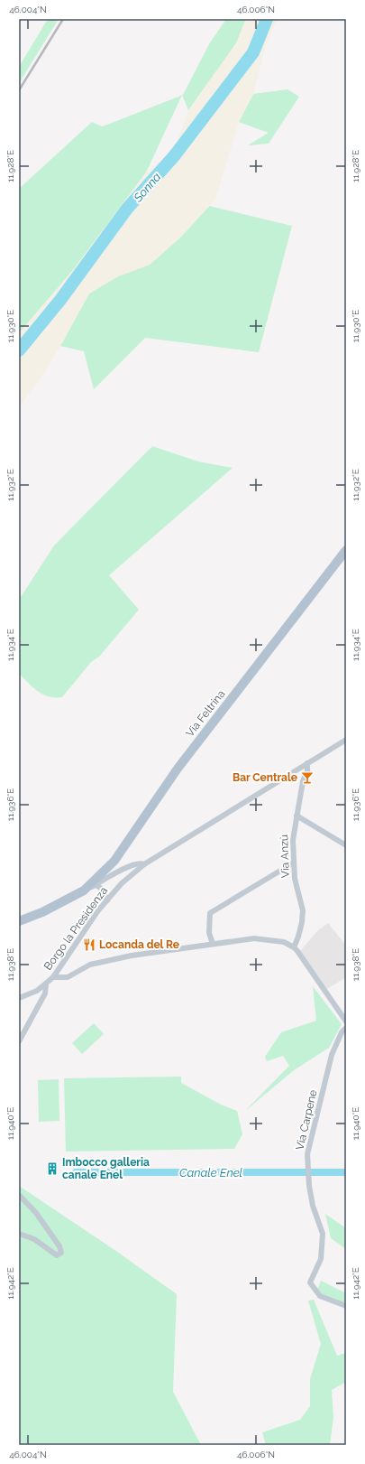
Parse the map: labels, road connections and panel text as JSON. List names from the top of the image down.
{
  "streets": {
    "main road": ["Via Feltrina"],
    "street": ["Via Anzù", "Borgo la Presidenza", "Via Carpene"]
  },
  "crossings": [
    ["Via Feltrina", "Via Anzù"],
    ["Via Feltrina", "Borgo la Presidenza"]
  ],
  "water": ["Sonna", "Canale Enel"],
  "places": {
    "bar": ["Bar Centrale"],
    "restaurant": ["Locanda del Re"],
    "building": ["Imbocco galleria canale Enel"]
  },
  "coordinates": [
    "46.004°N",
    "46.006°N",
    "11.928°E",
    "11.930°E",
    "11.932°E",
    "11.934°E",
    "11.936°E",
    "11.938°E",
    "11.940°E",
    "11.942°E"
  ]
}
